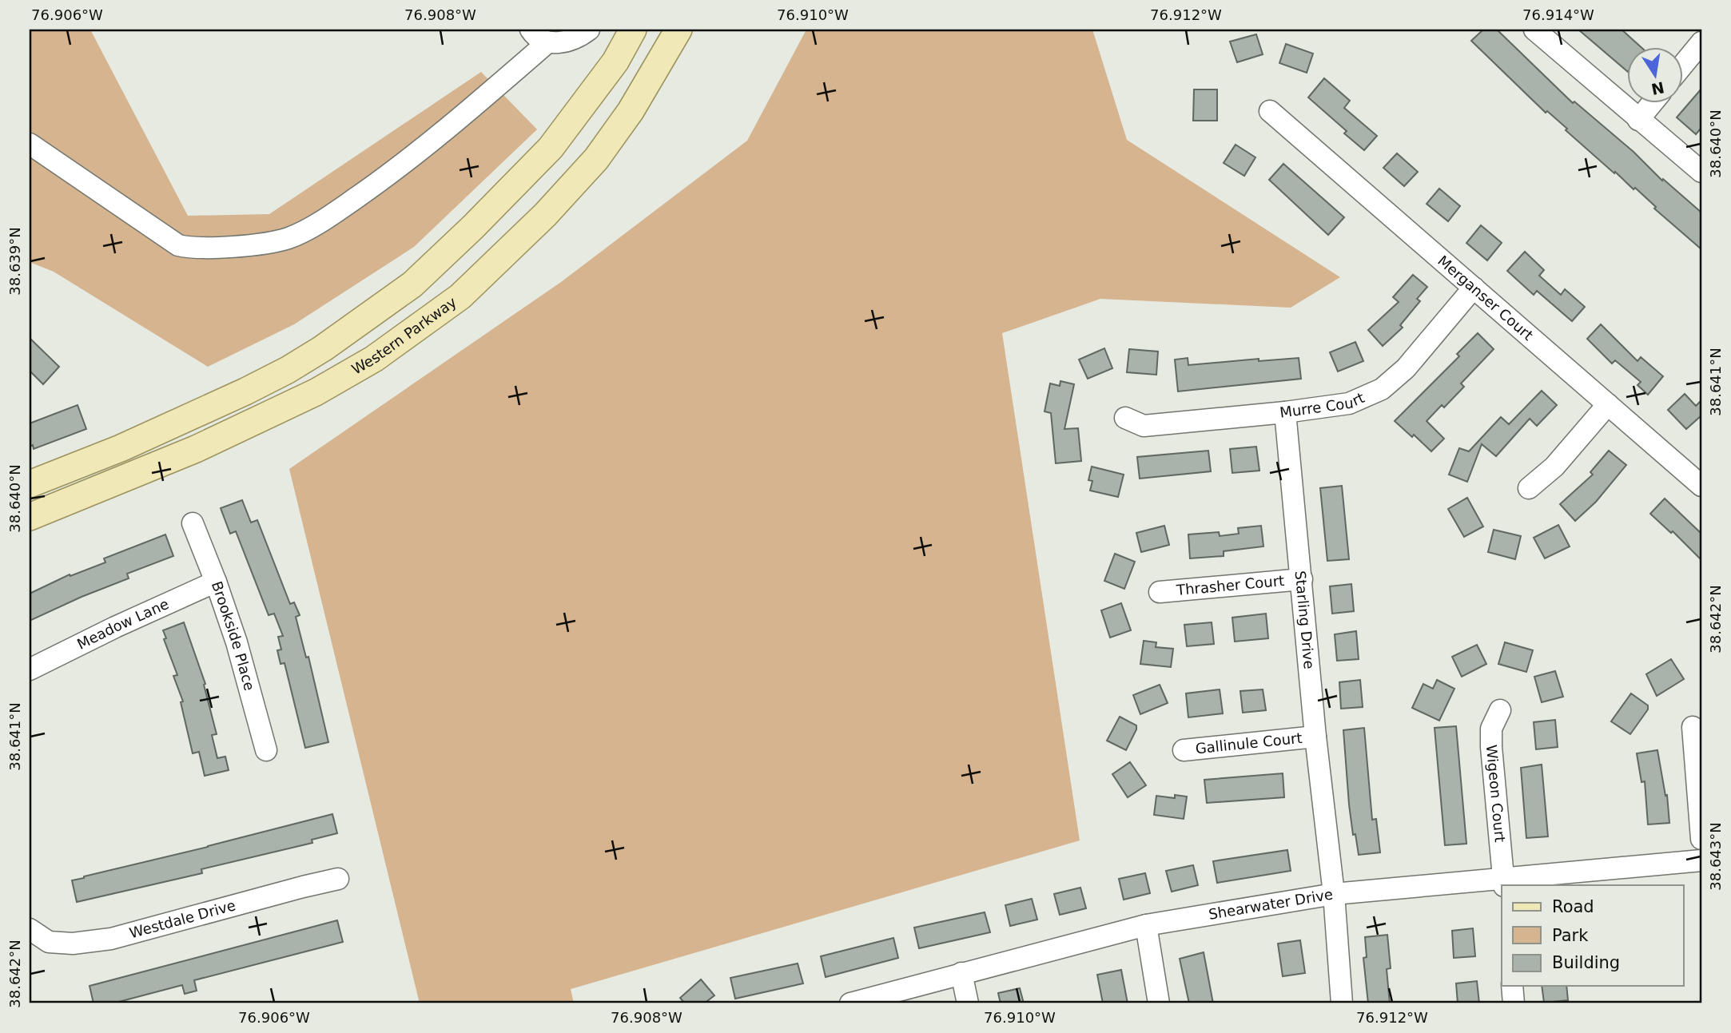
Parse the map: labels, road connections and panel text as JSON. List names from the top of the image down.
{
  "streets": {
    "main road": ["Western Parkway"],
    "street": [
      "Merganser Court",
      "Murre Court",
      "Thrasher Court",
      "Starling Drive",
      "Meadow Lane",
      "Brookside Place",
      "Gallinule Court",
      "Wigeon Court",
      "Shearwater Drive",
      "Westdale Drive"
    ]
  },
  "crossings": [
    ["Merganser Court", "Murre Court"],
    ["Murre Court", "Starling Drive"],
    ["Thrasher Court", "Starling Drive"],
    ["Starling Drive", "Gallinule Court"],
    ["Starling Drive", "Shearwater Drive"],
    ["Meadow Lane", "Brookside Place"],
    ["Wigeon Court", "Shearwater Drive"]
  ],
  "legend": ["Road", "Park", "Building"],
  "north": "bottom",
  "coordinates": [
    "76.906°W",
    "76.908°W",
    "76.910°W",
    "76.912°W",
    "76.914°W",
    "38.640°N",
    "38.639°N",
    "38.641°N",
    "38.642°N",
    "38.643°N"
  ]
}
